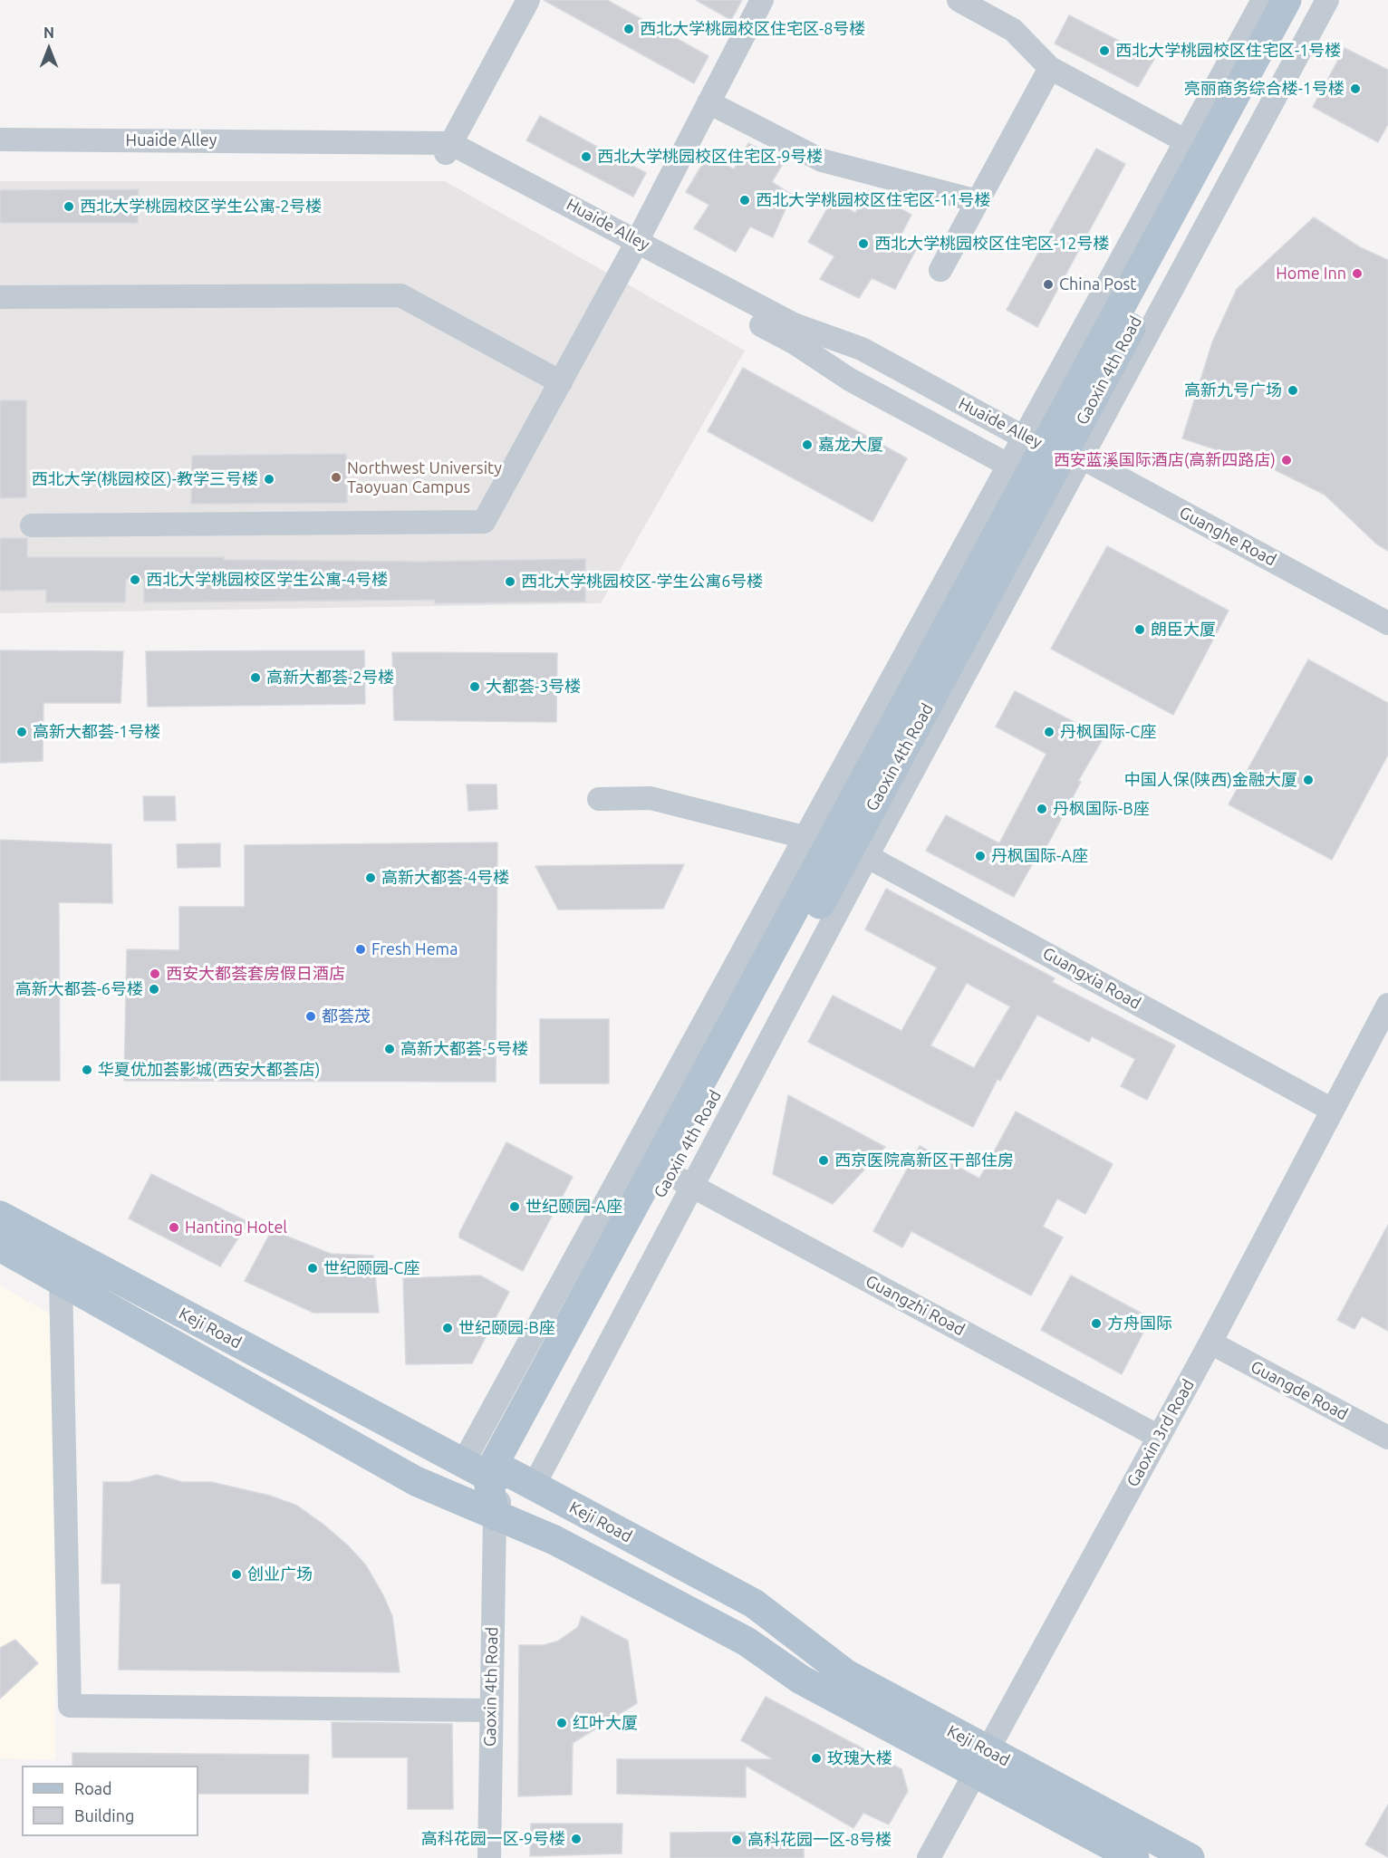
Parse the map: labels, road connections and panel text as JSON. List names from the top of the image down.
{
  "streets": {
    "main road": ["Gaoxin 4th Road", "Keji Road"],
    "street": [
      "Huaide Alley",
      "Guanghe Road",
      "Guangxia Road",
      "Guangzhi Road",
      "Guangde Road",
      "Gaoxin 3rd Road"
    ]
  },
  "crossings": [
    ["Huaide Alley", "Gaoxin 4th Road"],
    ["Huaide Alley", "Guanghe Road"],
    ["Gaoxin 4th Road", "Guanghe Road"],
    ["Gaoxin 4th Road", "Guangxia Road"],
    ["Gaoxin 4th Road", "Guangzhi Road"],
    ["Gaoxin 4th Road", "Keji Road"],
    ["Guangxia Road", "Gaoxin 3rd Road"],
    ["Guangzhi Road", "Gaoxin 3rd Road"],
    ["Keji Road", "Gaoxin 3rd Road"],
    ["Guangde Road", "Gaoxin 3rd Road"]
  ],
  "places": [
    "西北大学桃园校区住宅区-8号楼",
    "西北大学桃园校区住宅区-1号楼",
    "亮丽商务综合楼-1号楼",
    "西北大学桃园校区住宅区-9号楼",
    "西北大学桃园校区住宅区-11号楼",
    "西北大学桃园校区学生公寓-2号楼",
    "西北大学桃园校区住宅区-12号楼",
    "Home Inn",
    "China Post",
    "高新九号广场",
    "嘉龙大厦",
    "西安蓝溪国际酒店(高新四路店)",
    "Northwest University Taoyuan Campus",
    "西北大学(桃园校区)-教学三号楼",
    "西北大学桃园校区学生公寓-4号楼",
    "西北大学桃园校区-学生公寓6号楼",
    "朗臣大厦",
    "高新大都荟-2号楼",
    "大都荟-3号楼",
    "高新大都荟-1号楼",
    "丹枫国际-C座",
    "中国人保(陕西)金融大厦",
    "丹枫国际-B座",
    "丹枫国际-A座",
    "高新大都荟-4号楼",
    "Fresh Hema",
    "西安大都荟套房假日酒店",
    "高新大都荟-6号楼",
    "都荟茂",
    "高新大都荟-5号楼",
    "华夏优加荟影城(西安大都荟店)",
    "西京医院高新区干部住房",
    "世纪颐园-A座",
    "Hanting Hotel",
    "世纪颐园-C座",
    "方舟国际",
    "世纪颐园-B座",
    "创业广场",
    "红叶大厦",
    "玫瑰大楼",
    "高科花园一区-9号楼",
    "高科花园一区-8号楼"
  ],
  "legend": ["Road", "Building"],
  "north": "top"
}
